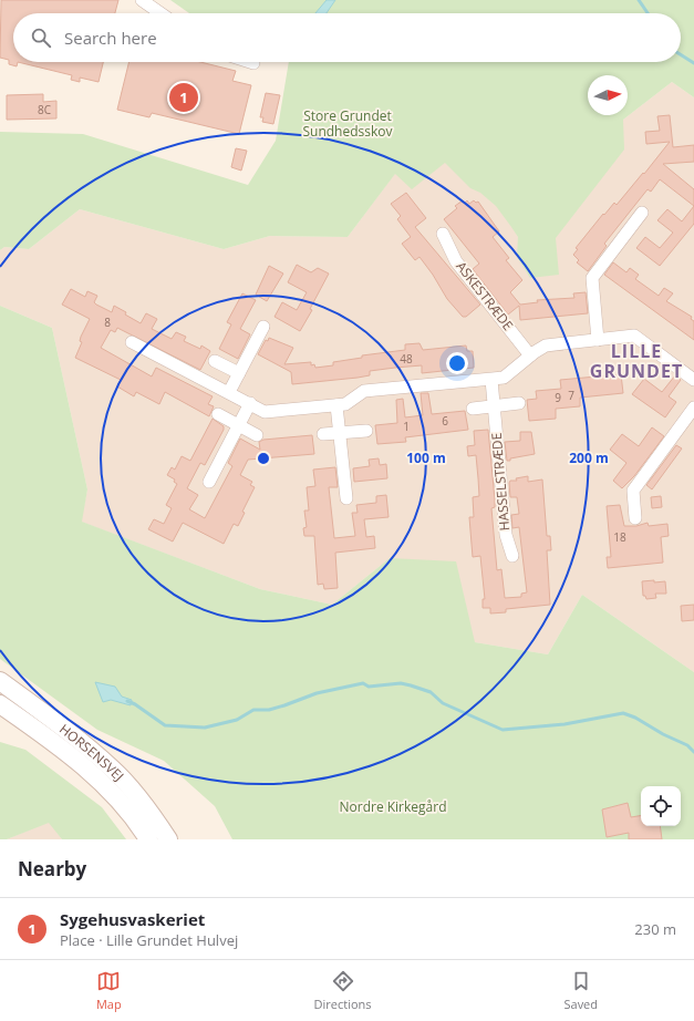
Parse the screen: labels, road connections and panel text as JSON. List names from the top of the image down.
{
  "streets": {
    "main road": ["HORSENSVEJ"],
    "street": ["ASKESTRÆDE", "HASSELSTRÆDE"]
  },
  "districts": ["LILLE GRUNDET"],
  "parks": ["Store Grundet Sundhedsskov", "Nordre Kirkegård"],
  "house_numbers": [
    "8C",
    "8",
    "48",
    "7",
    "9",
    "6",
    "1",
    "18"
  ],
  "north": "right",
  "page": {
    "search": "Search here",
    "pins": "1",
    "heading": "Nearby",
    "list": [
      {
        "mark": "1",
        "name": "Sygehusvaskeriet",
        "note": "Place · Lille Grundet Hulvej",
        "value": "230 m"
      }
    ],
    "nav": ["Map", "Directions", "Saved"]
  },
  "rings": ["100 m", "200 m"]
}
